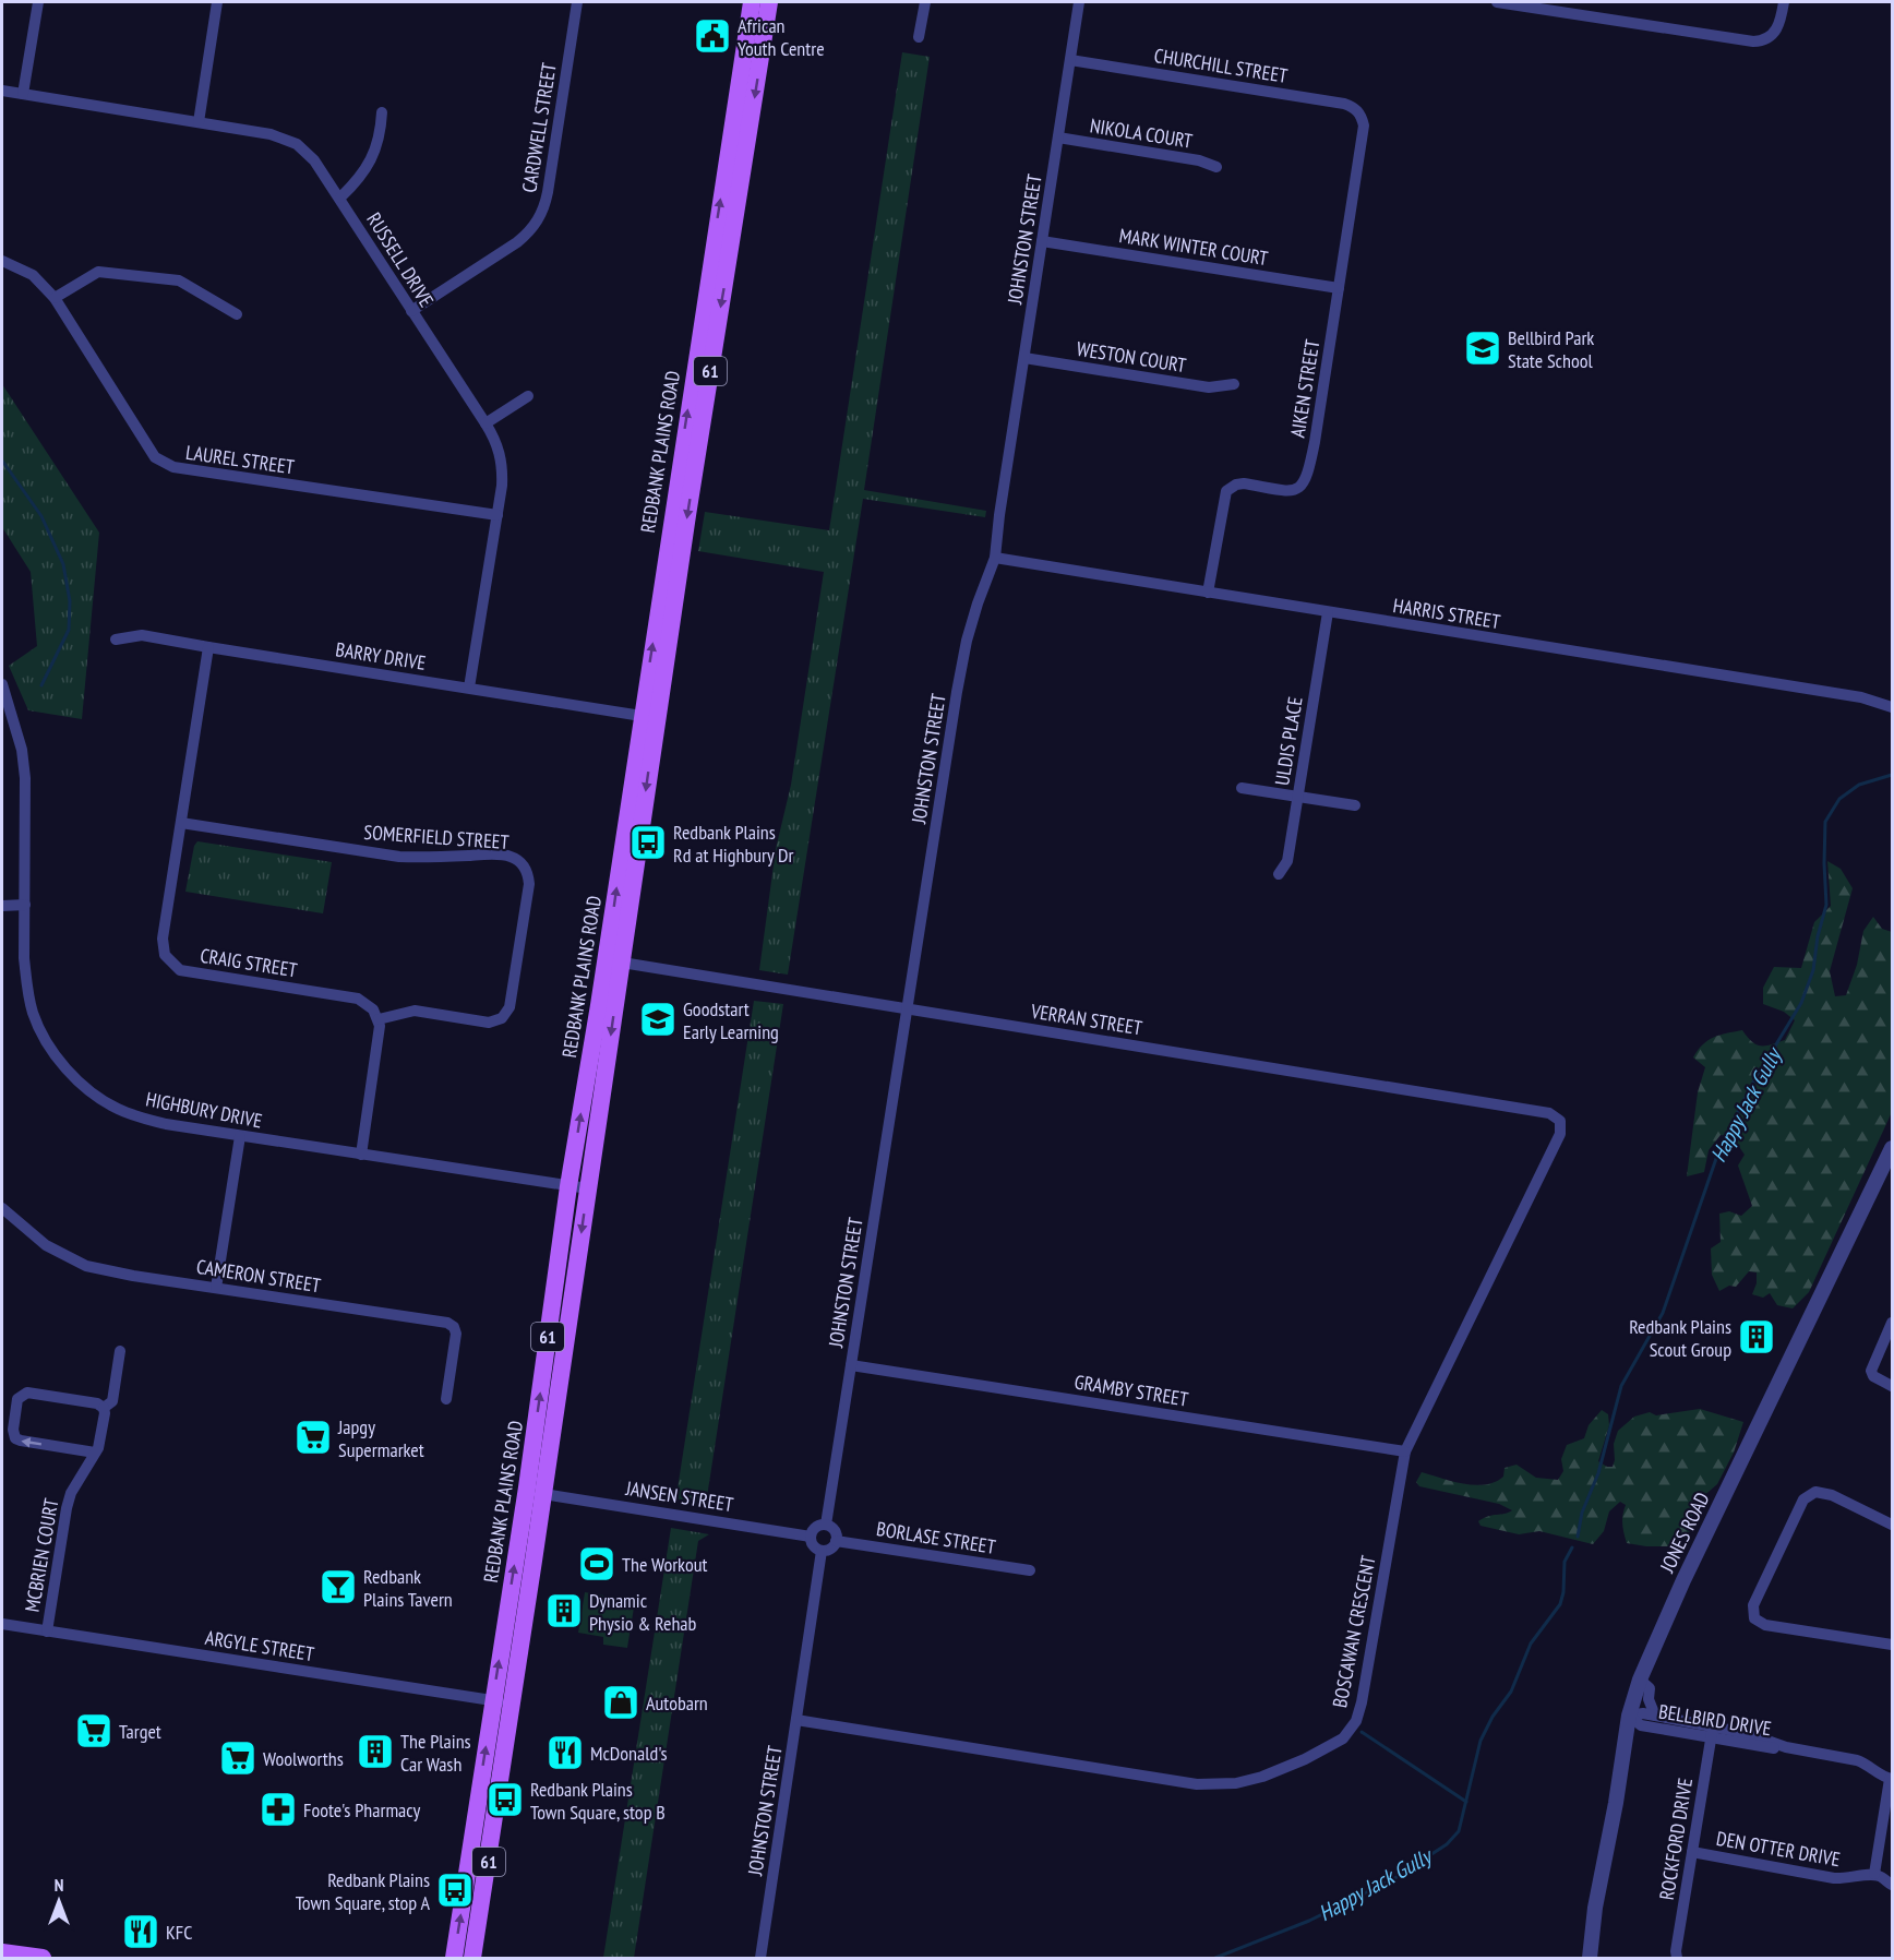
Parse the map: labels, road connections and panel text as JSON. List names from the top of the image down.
{
  "streets": {
    "main road": ["61", "REDBANK PLAINS ROAD"],
    "street": [
      "CHURCHILL STREET",
      "CARDWELL STREET",
      "NIKOLA COURT",
      "JOHNSTON STREET",
      "MARK WINTER COURT",
      "RUSSELL DRIVE",
      "WESTON COURT",
      "AIKEN STREET",
      "LAUREL STREET",
      "HARRIS STREET",
      "BARRY DRIVE",
      "ULDIS PLACE",
      "SOMERFIELD STREET",
      "CRAIG STREET",
      "VERRAN STREET",
      "HIGHBURY DRIVE",
      "CAMERON STREET",
      "GRAMBY STREET",
      "JANSEN STREET",
      "JONES ROAD",
      "BORLASE STREET",
      "MCBRIEN COURT",
      "BOSCAWAN CRESCENT",
      "ARGYLE STREET",
      "BELLBIRD DRIVE",
      "ROCKFORD DRIVE",
      "DEN OTTER DRIVE"
    ]
  },
  "crossings": [
    ["CHURCHILL STREET", "JOHNSTON STREET"],
    ["CHURCHILL STREET", "AIKEN STREET"],
    ["CARDWELL STREET", "RUSSELL DRIVE"],
    ["NIKOLA COURT", "JOHNSTON STREET"],
    ["JOHNSTON STREET", "MARK WINTER COURT"],
    ["JOHNSTON STREET", "WESTON COURT"],
    ["JOHNSTON STREET", "HARRIS STREET"],
    ["JOHNSTON STREET", "VERRAN STREET"],
    ["JOHNSTON STREET", "GRAMBY STREET"],
    ["JOHNSTON STREET", "JANSEN STREET"],
    ["JOHNSTON STREET", "BORLASE STREET"],
    ["JOHNSTON STREET", "BOSCAWAN CRESCENT"],
    ["MARK WINTER COURT", "AIKEN STREET"],
    ["RUSSELL DRIVE", "LAUREL STREET"],
    ["RUSSELL DRIVE", "BARRY DRIVE"],
    ["AIKEN STREET", "HARRIS STREET"],
    ["REDBANK PLAINS ROAD", "BARRY DRIVE"],
    ["REDBANK PLAINS ROAD", "VERRAN STREET"],
    ["REDBANK PLAINS ROAD", "HIGHBURY DRIVE"],
    ["REDBANK PLAINS ROAD", "JANSEN STREET"],
    ["REDBANK PLAINS ROAD", "ARGYLE STREET"],
    ["HARRIS STREET", "ULDIS PLACE"],
    ["BARRY DRIVE", "CRAIG STREET"],
    ["SOMERFIELD STREET", "CRAIG STREET"],
    ["VERRAN STREET", "BOSCAWAN CRESCENT"],
    ["GRAMBY STREET", "BOSCAWAN CRESCENT"],
    ["JANSEN STREET", "BORLASE STREET"],
    ["JONES ROAD", "BELLBIRD DRIVE"],
    ["MCBRIEN COURT", "ARGYLE STREET"],
    ["BELLBIRD DRIVE", "ROCKFORD DRIVE"],
    ["ROCKFORD DRIVE", "DEN OTTER DRIVE"]
  ],
  "water": ["Happy Jack Gully"],
  "places": {
    "public building": ["African Youth Centre"],
    "school or university": ["Bellbird Park State School", "Goodstart Early Learning"],
    "bus stop": ["Redbank Plains Rd at Highbury Dr", "Redbank Plains Town Square, stop B", "Redbank Plains Town Square, stop A"],
    "building": ["Redbank Plains Scout Group", "Dynamic Physio & Rehab", "The Plains Car Wash"],
    "supermarket": ["Japgy Supermarket", "Target", "Woolworths"],
    "sports": ["The Workout"],
    "bar": ["Redbank Plains Tavern"],
    "shop": ["Autobarn"],
    "restaurant": ["McDonald's", "KFC"],
    "pharmacy": ["Foote's Pharmacy"]
  },
  "north": "top"
}
